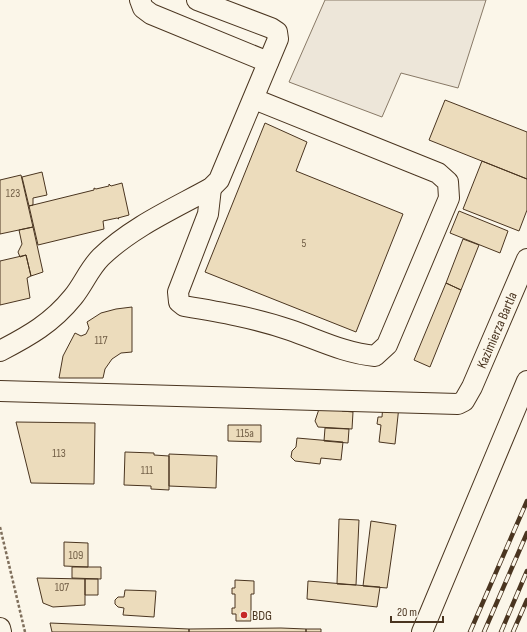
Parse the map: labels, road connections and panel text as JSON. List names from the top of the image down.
{
  "streets": {
    "street": ["Kazimierza Bartla"]
  },
  "places": ["BDG"],
  "house_numbers": [
    "123",
    "5",
    "117",
    "115a",
    "113",
    "111",
    "109",
    "107"
  ],
  "scale_bar": "20 m"
}
